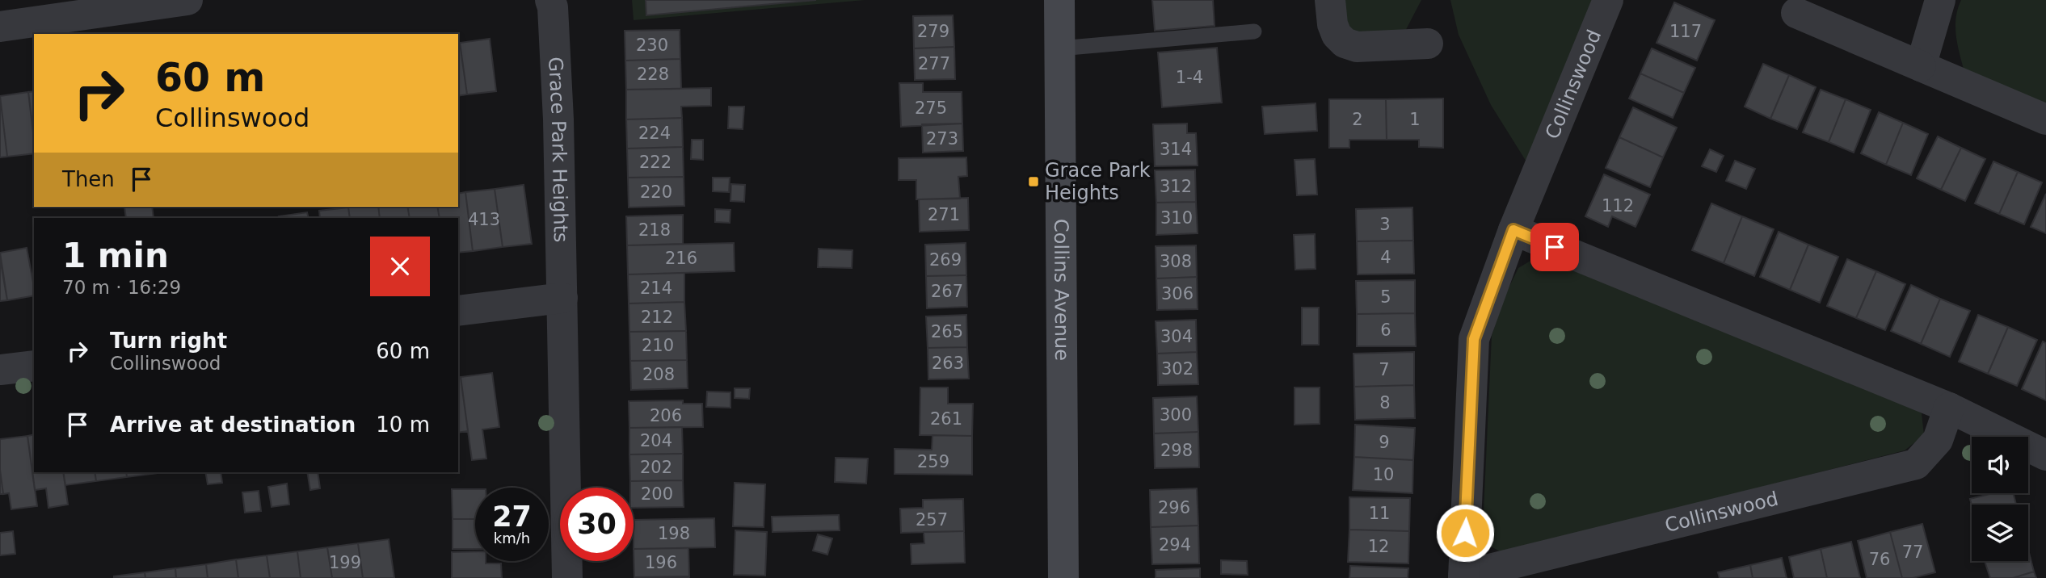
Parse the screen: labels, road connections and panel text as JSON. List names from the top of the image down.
{
  "streets": {
    "main road": ["Collins Avenue"],
    "street": ["Collinswood", "Grace Park Heights"]
  },
  "places": {
    "transit": ["Grace Park Heights"]
  },
  "house_numbers": [
    "279",
    "117",
    "230",
    "277",
    "228",
    "1-4",
    "275",
    "2",
    "1",
    "224",
    "273",
    "314",
    "222",
    "312",
    "220",
    "112",
    "271",
    "310",
    "413",
    "3",
    "218",
    "4",
    "216",
    "269",
    "308",
    "214",
    "267",
    "306",
    "5",
    "212",
    "6",
    "265",
    "304",
    "210",
    "263",
    "302",
    "7",
    "208",
    "8",
    "300",
    "206",
    "261",
    "204",
    "9",
    "298",
    "259",
    "202",
    "10",
    "200",
    "296",
    "11",
    "257",
    "198",
    "294",
    "12",
    "77",
    "76",
    "199",
    "196"
  ],
  "page": {
    "turn": ["60 m", "Collinswood"],
    "then": "Then",
    "heading": ["1 min", "70 m · 16:29"],
    "list": [
      {
        "name": "Turn right",
        "note": "Collinswood",
        "value": "60 m"
      },
      {
        "name": "Arrive at destination",
        "value": "10 m"
      }
    ],
    "speed": "27 km/h",
    "limit": "30"
  }
}
